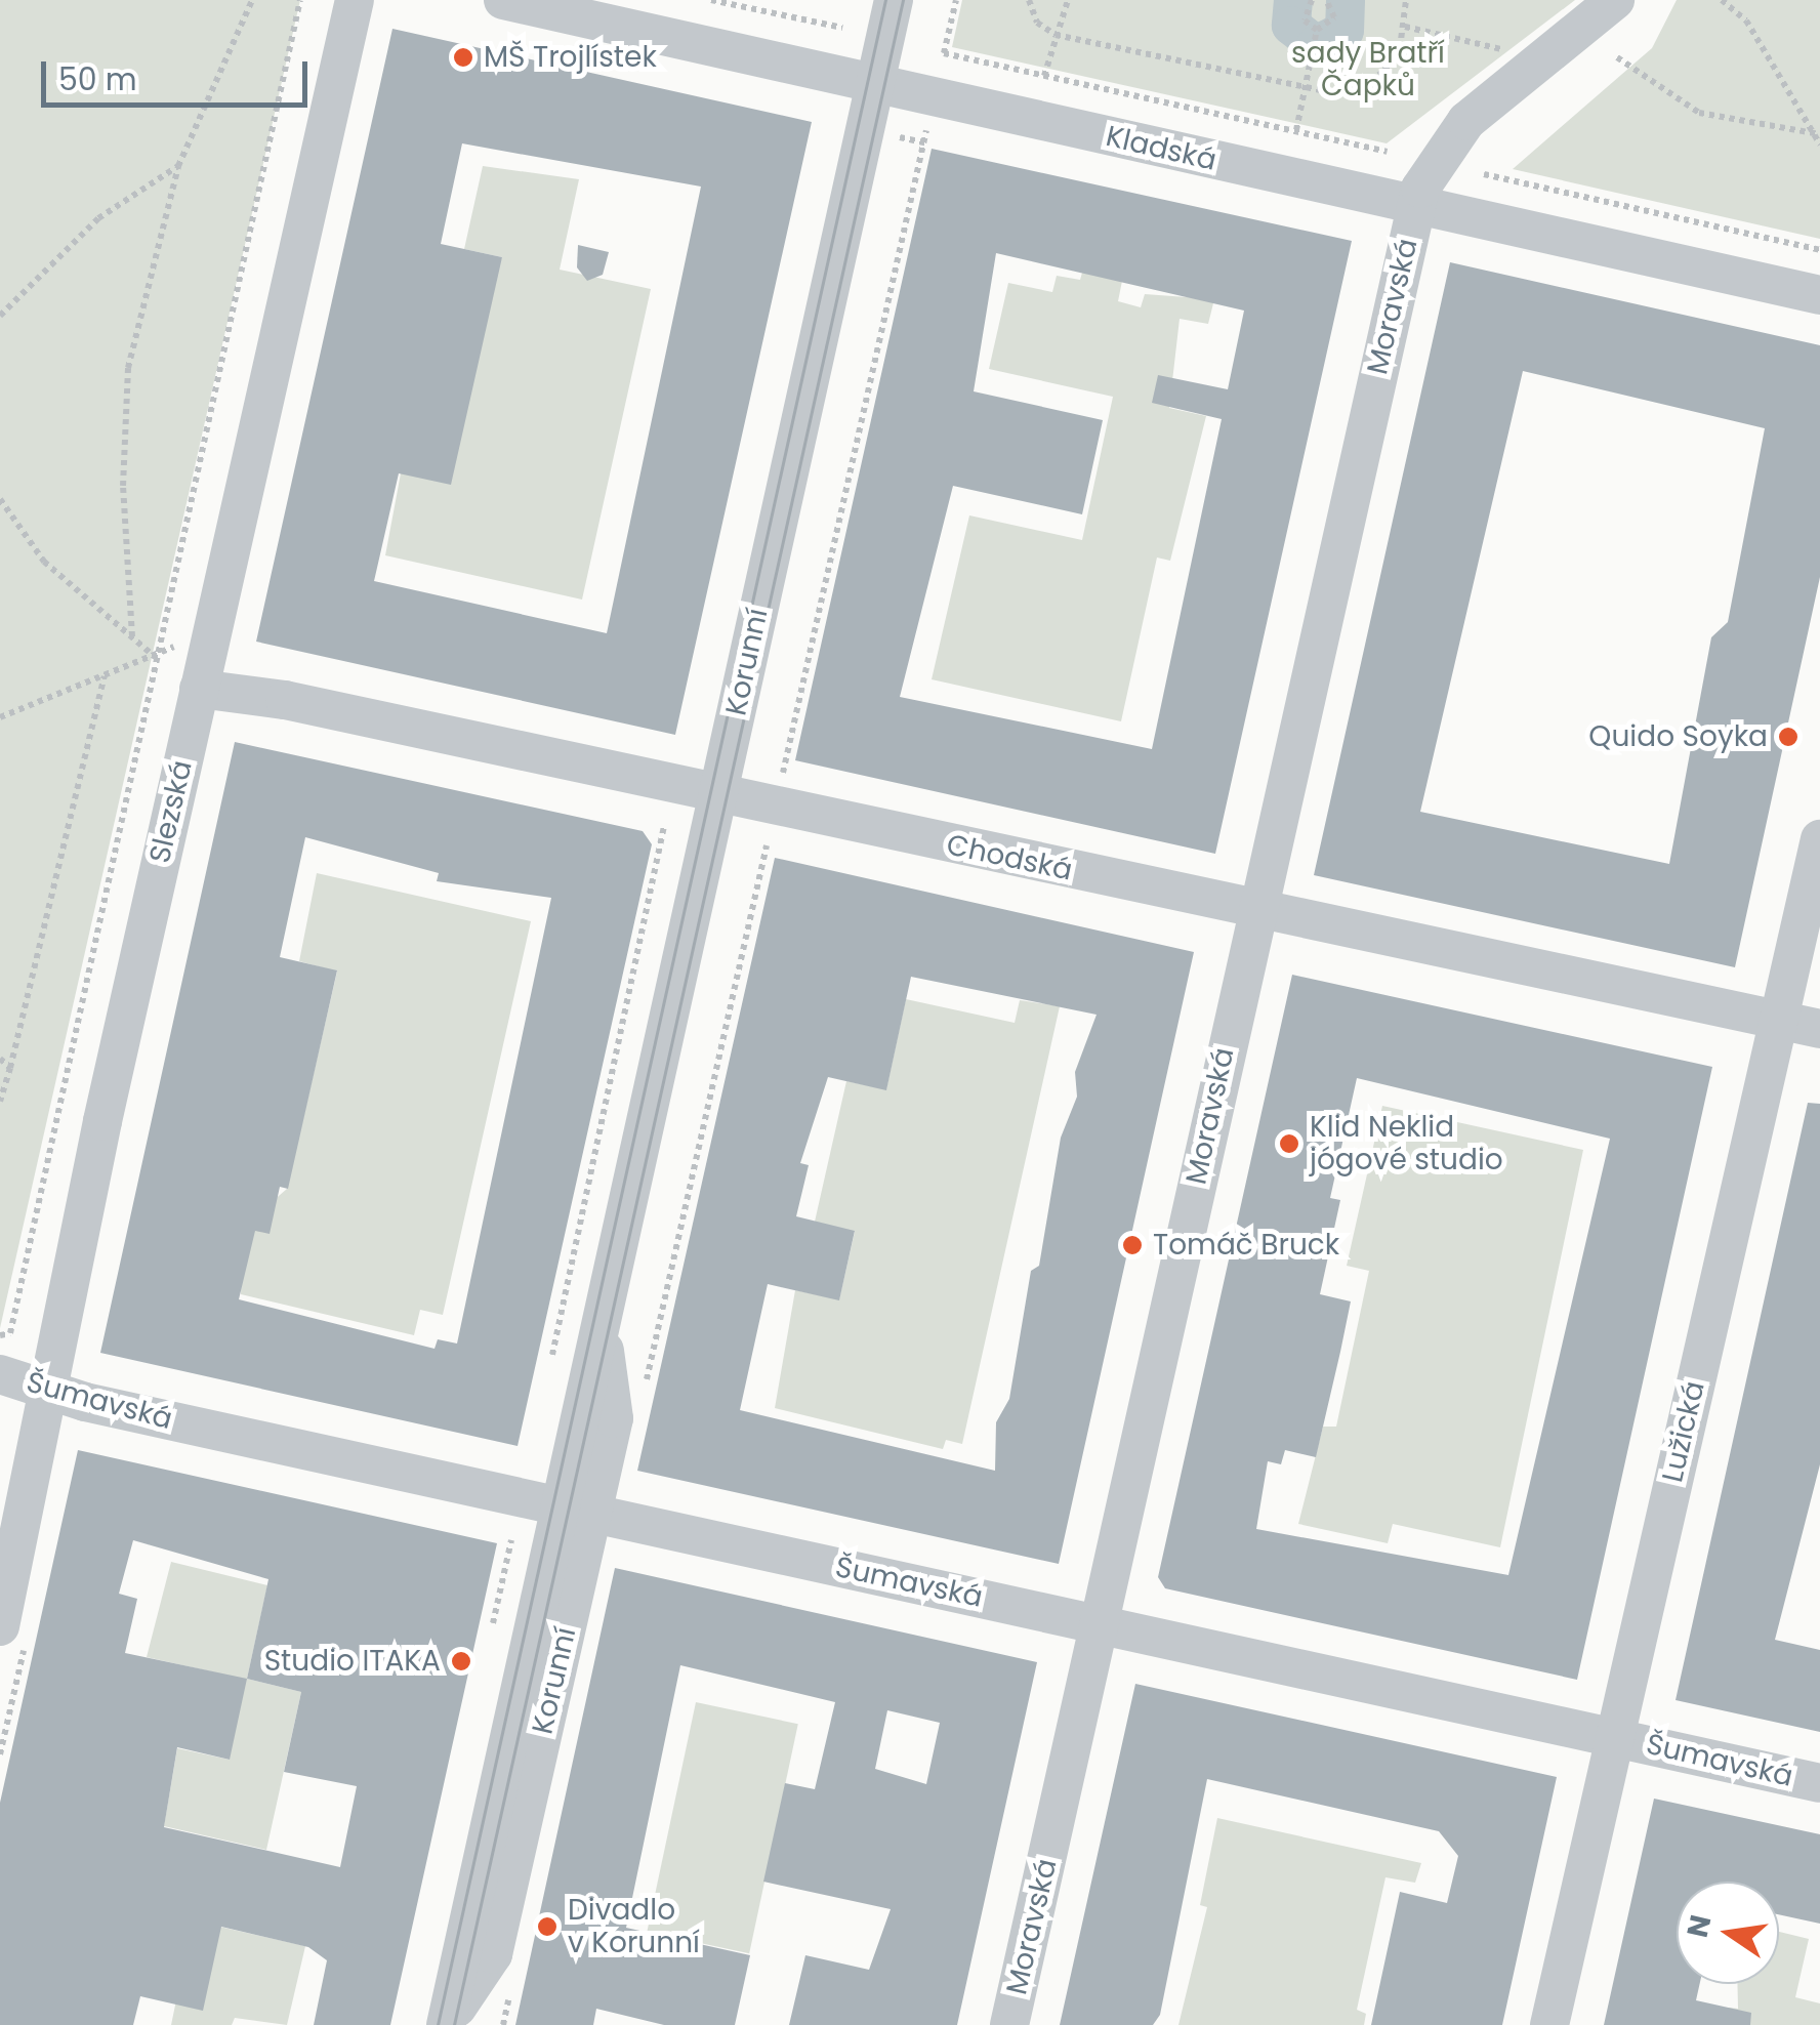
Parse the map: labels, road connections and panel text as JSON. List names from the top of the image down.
{
  "streets": {
    "street": [
      "Kladská",
      "Moravská",
      "Korunní",
      "Slezská",
      "Chodská",
      "Šumavská",
      "Lužická"
    ]
  },
  "crossings": [
    ["Kladská", "Moravská"],
    ["Kladská", "Korunní"],
    ["Moravská", "Chodská"],
    ["Moravská", "Šumavská"],
    ["Korunní", "Chodská"],
    ["Korunní", "Šumavská"],
    ["Slezská", "Chodská"],
    ["Slezská", "Šumavská"],
    ["Chodská", "Lužická"],
    ["Šumavská", "Lužická"]
  ],
  "parks": ["sady Bratří Čapků"],
  "places": [
    "MŠ Trojlístek",
    "Quido Soyka",
    "Klid Neklid jógové studio",
    "Tomáč Bruck",
    "Studio ITAKA",
    "Divadlo v Korunní"
  ],
  "scale_bar": "50 m",
  "north": "left"
}
